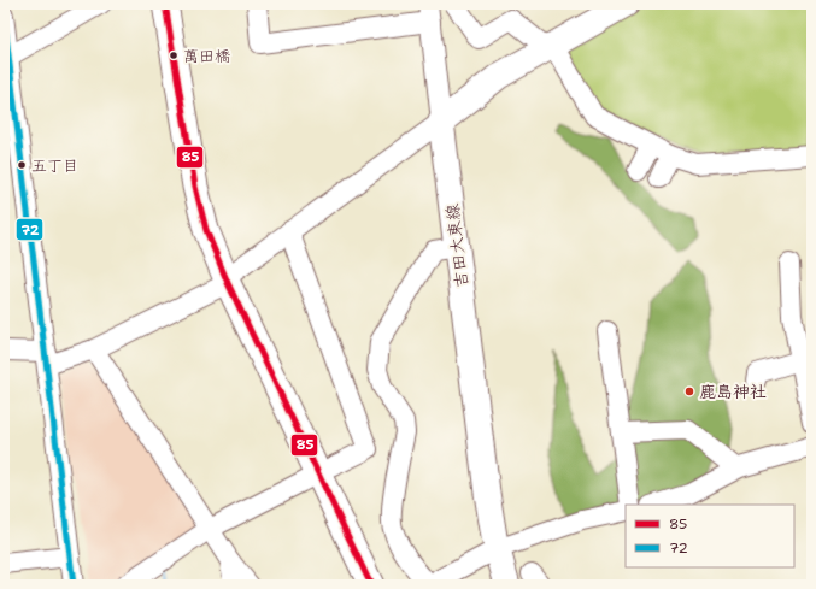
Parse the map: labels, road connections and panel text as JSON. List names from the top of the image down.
{
  "streets": {
    "main road": ["吉田大東線"]
  },
  "places": ["萬田橋", "五丁目", "鹿島神社"],
  "lines": ["transit line 85", "transit line 72"],
  "legend": ["85", "72"]
}
